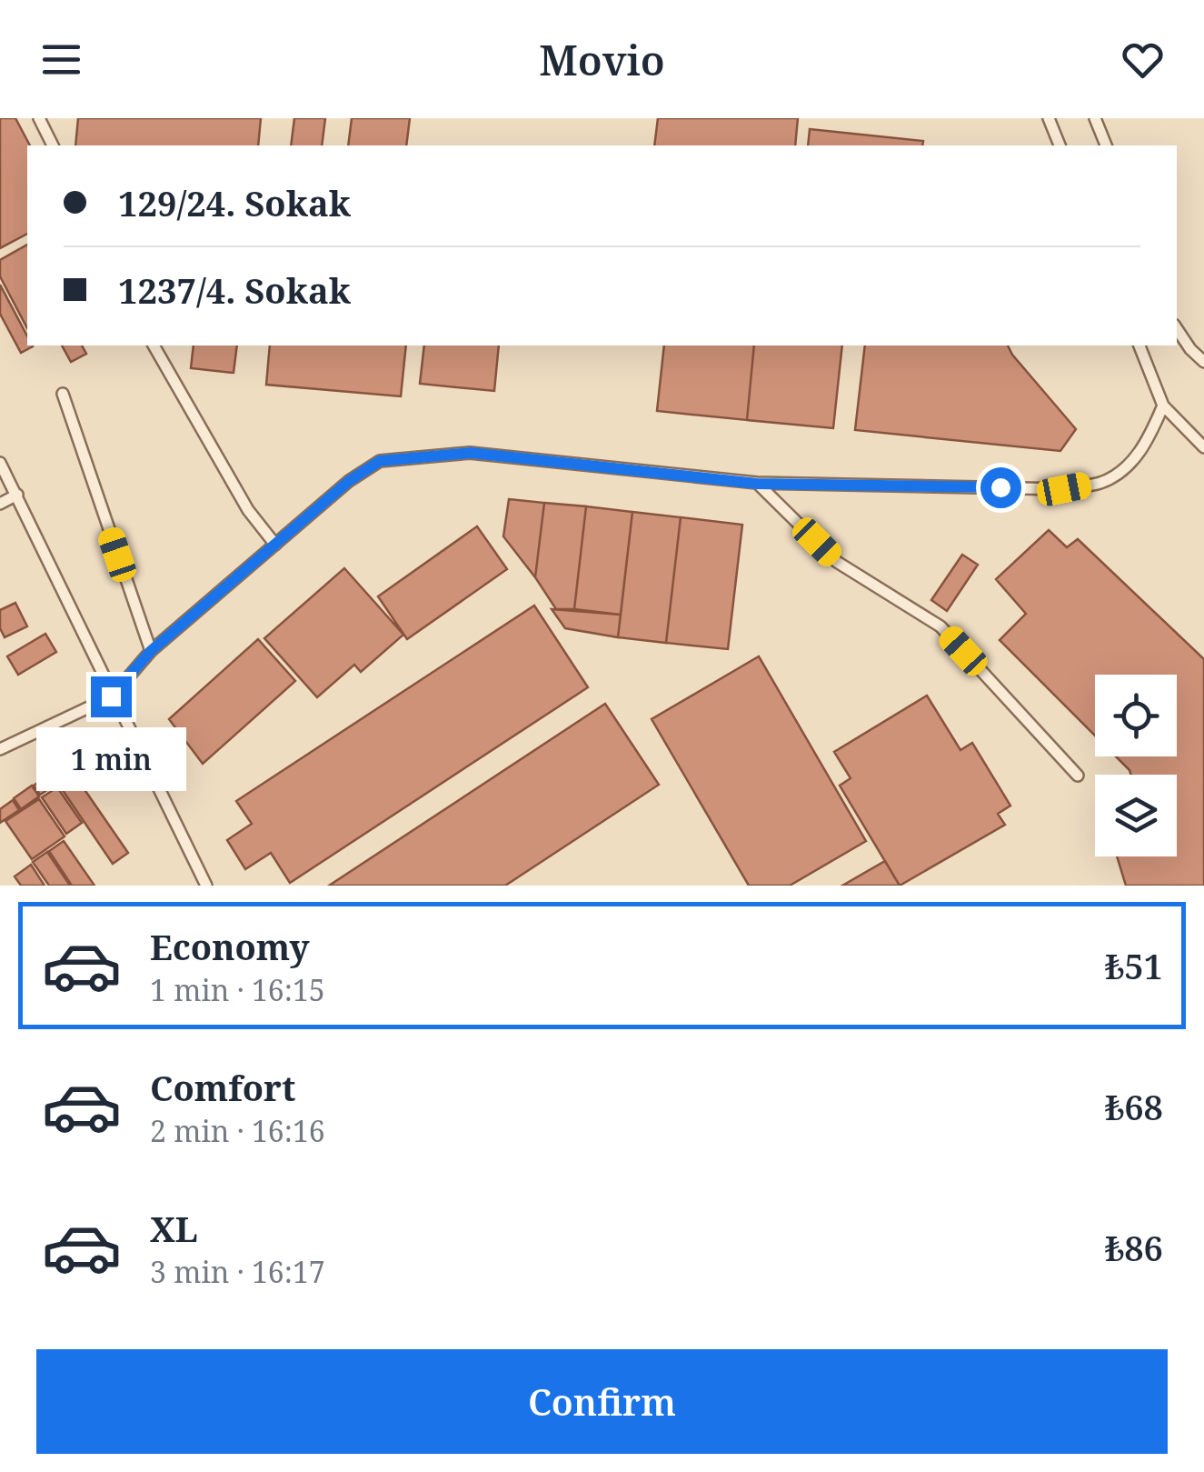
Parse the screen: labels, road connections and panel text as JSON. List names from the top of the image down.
{
  "page": {
    "header": "Movio",
    "banner": ["129/24. Sokak", "1237/4. Sokak"],
    "bubble": "1 min",
    "list": [
      {
        "name": "Economy",
        "note": "1 min · 16:15",
        "value": "₺51"
      },
      {
        "name": "Comfort",
        "note": "2 min · 16:16",
        "value": "₺68"
      },
      {
        "name": "XL",
        "note": "3 min · 16:17",
        "value": "₺86"
      }
    ],
    "buttons": "Confirm"
  }
}
